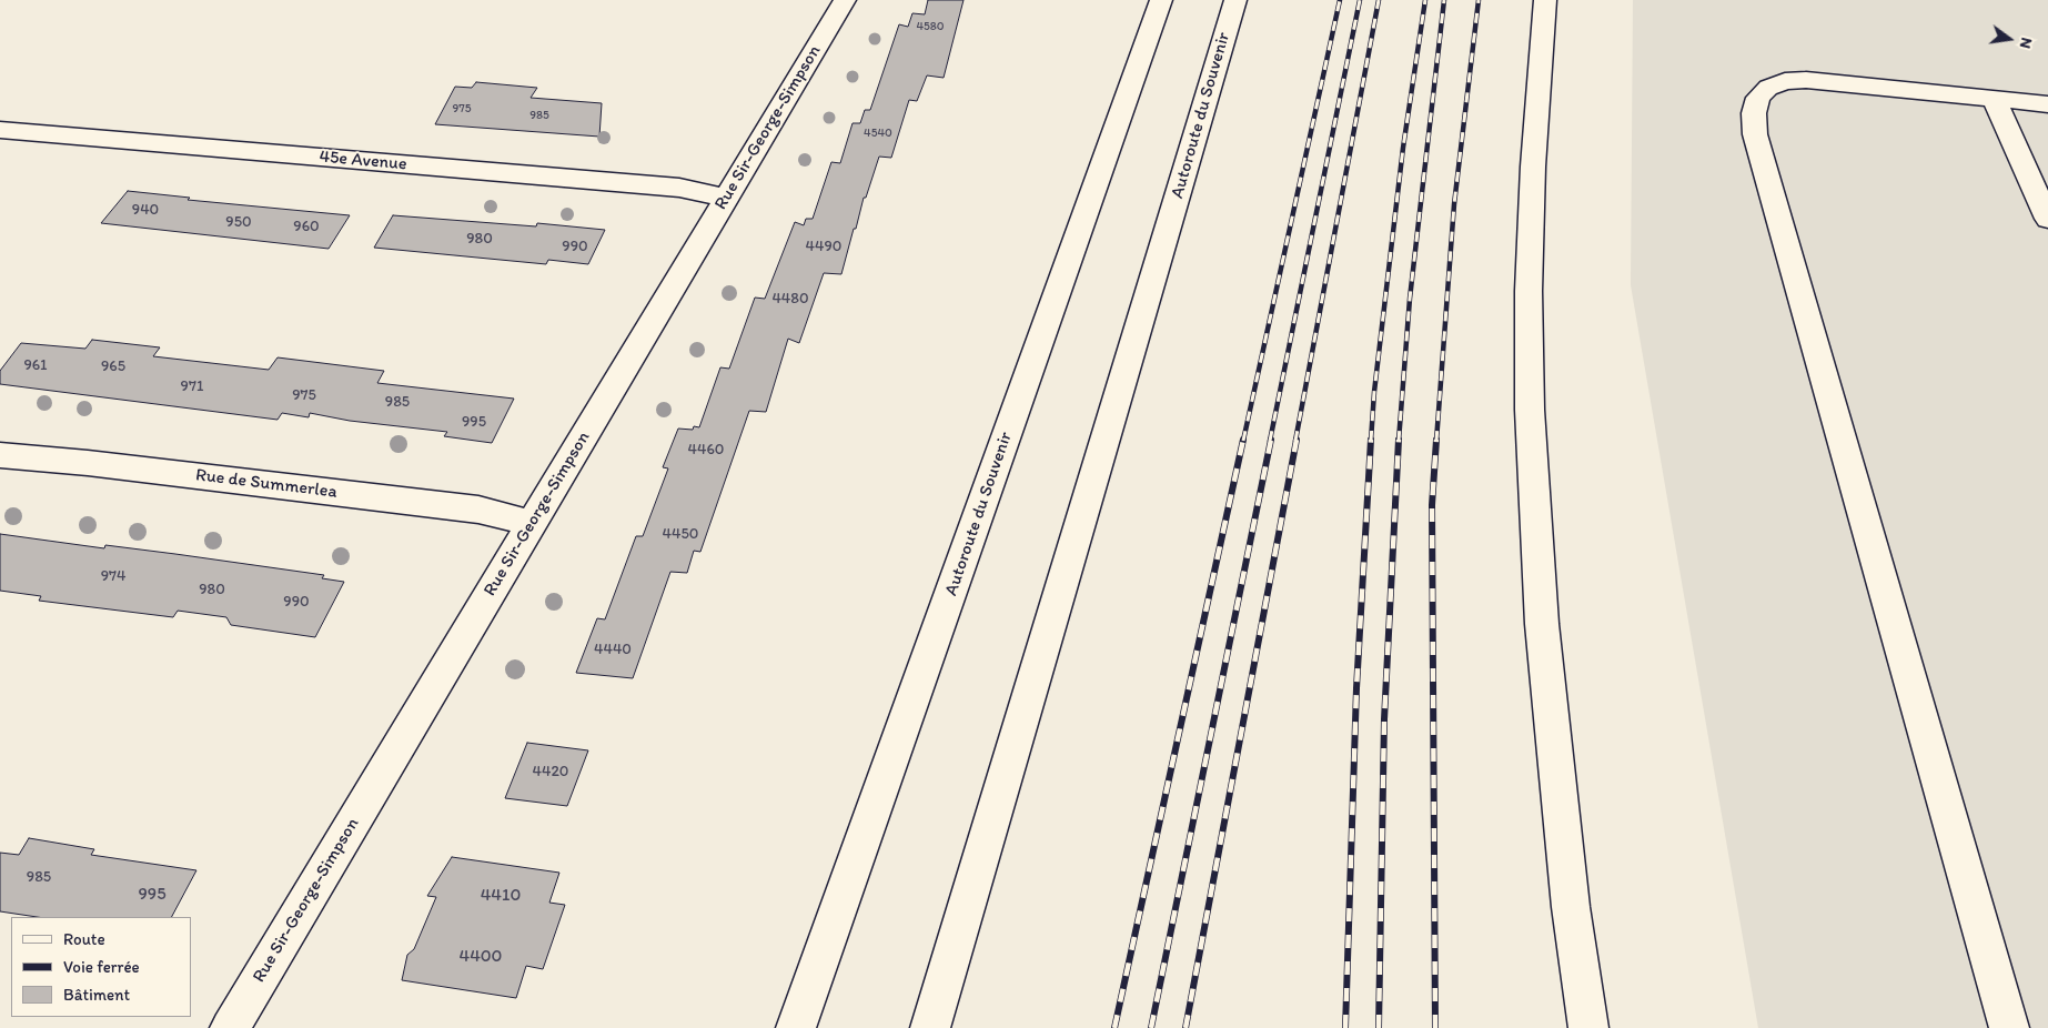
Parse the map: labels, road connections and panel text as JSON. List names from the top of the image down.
{
  "streets": {
    "main road": [
      "Autoroute du Souvenir",
      "Rue Sir-George-Simpson",
      "45e Avenue",
      "Rue de Summerlea"
    ]
  },
  "crossings": [
    ["Rue Sir-George-Simpson", "45e Avenue"],
    ["Rue Sir-George-Simpson", "Rue de Summerlea"]
  ],
  "house_numbers": [
    "4580",
    "975",
    "985",
    "4540",
    "940",
    "950",
    "960",
    "980",
    "990",
    "4490",
    "4480",
    "961",
    "965",
    "971",
    "975",
    "985",
    "995",
    "4460",
    "4450",
    "974",
    "980",
    "990",
    "4440",
    "4420",
    "985",
    "995",
    "4410",
    "4400"
  ],
  "legend": ["Route", "Voie ferrée", "Bâtiment"],
  "north": "right"
}
